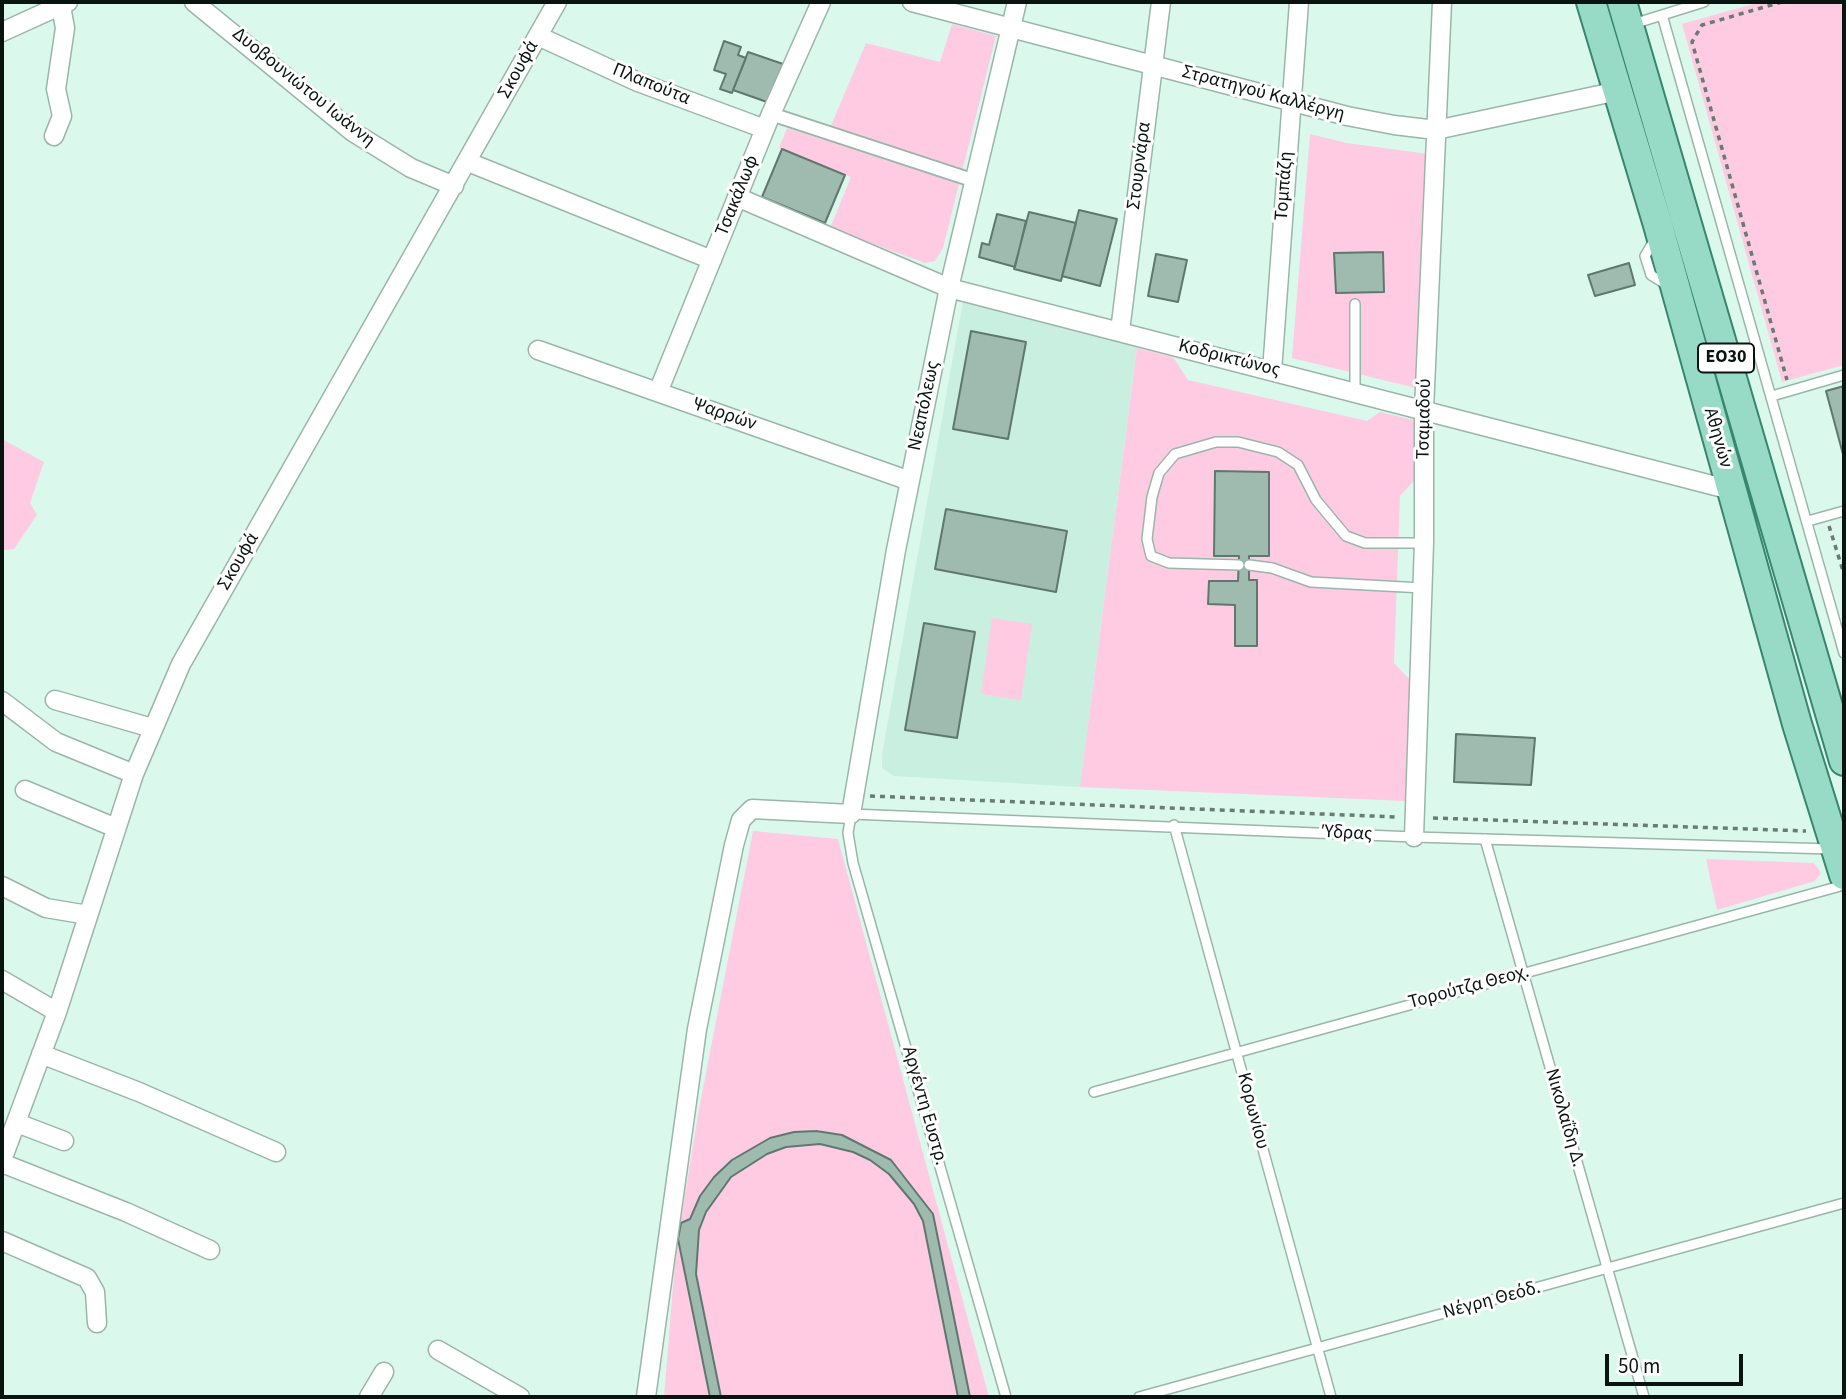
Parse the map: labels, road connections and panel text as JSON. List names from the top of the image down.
{
  "streets": {
    "main road": ["ΕΟ30", "Αθηνών"],
    "street": [
      "Σκουφά",
      "Πλαπούτα",
      "Δυοβουνιώτου Ιωάννη",
      "Στρατηγού Καλλέργη",
      "Στουρνάρα",
      "Τομπάζη",
      "Τσακάλωφ",
      "Κοδρικτώνος",
      "Νεαπόλεως",
      "Ψαρρών",
      "Τσαμαδού"
    ],
    "lane": [
      "Ύδρας",
      "Τορούτζα Θεοχ.",
      "Αργέντη Ευστρ.",
      "Κορωνίου",
      "Νικολαΐδη Δ.",
      "Νέγρη Θεόδ."
    ]
  },
  "crossings": [
    ["Σκουφά", "Πλαπούτα"],
    ["Σκουφά", "Δυοβουνιώτου Ιωάννη"],
    ["Πλαπούτα", "Τσακάλωφ"],
    ["Πλαπούτα", "Νεαπόλεως"],
    ["Στρατηγού Καλλέργη", "Στουρνάρα"],
    ["Στρατηγού Καλλέργη", "Τομπάζη"],
    ["Στρατηγού Καλλέργη", "Νεαπόλεως"],
    ["Στρατηγού Καλλέργη", "Τσαμαδού"],
    ["Στρατηγού Καλλέργη", "Αθηνών"],
    ["Στουρνάρα", "Κοδρικτώνος"],
    ["Τομπάζη", "Κοδρικτώνος"],
    ["Τσακάλωφ", "Κοδρικτώνος"],
    ["Τσακάλωφ", "Ψαρρών"],
    ["Κοδρικτώνος", "Νεαπόλεως"],
    ["Κοδρικτώνος", "Τσαμαδού"],
    ["Κοδρικτώνος", "Αθηνών"],
    ["Νεαπόλεως", "Ψαρρών"],
    ["Νεαπόλεως", "Ύδρας"],
    ["Νεαπόλεως", "Αργέντη Ευστρ."],
    ["Τσαμαδού", "Ύδρας"],
    ["Αθηνών", "Ύδρας"],
    ["Ύδρας", "Αργέντη Ευστρ."],
    ["Ύδρας", "Κορωνίου"],
    ["Ύδρας", "Νικολαΐδη Δ."],
    ["Τορούτζα Θεοχ.", "Κορωνίου"],
    ["Τορούτζα Θεοχ.", "Νικολαΐδη Δ."],
    ["Κορωνίου", "Νέγρη Θεόδ."],
    ["Νικολαΐδη Δ.", "Νέγρη Θεόδ."]
  ],
  "scale_bar": "50 m"
}
